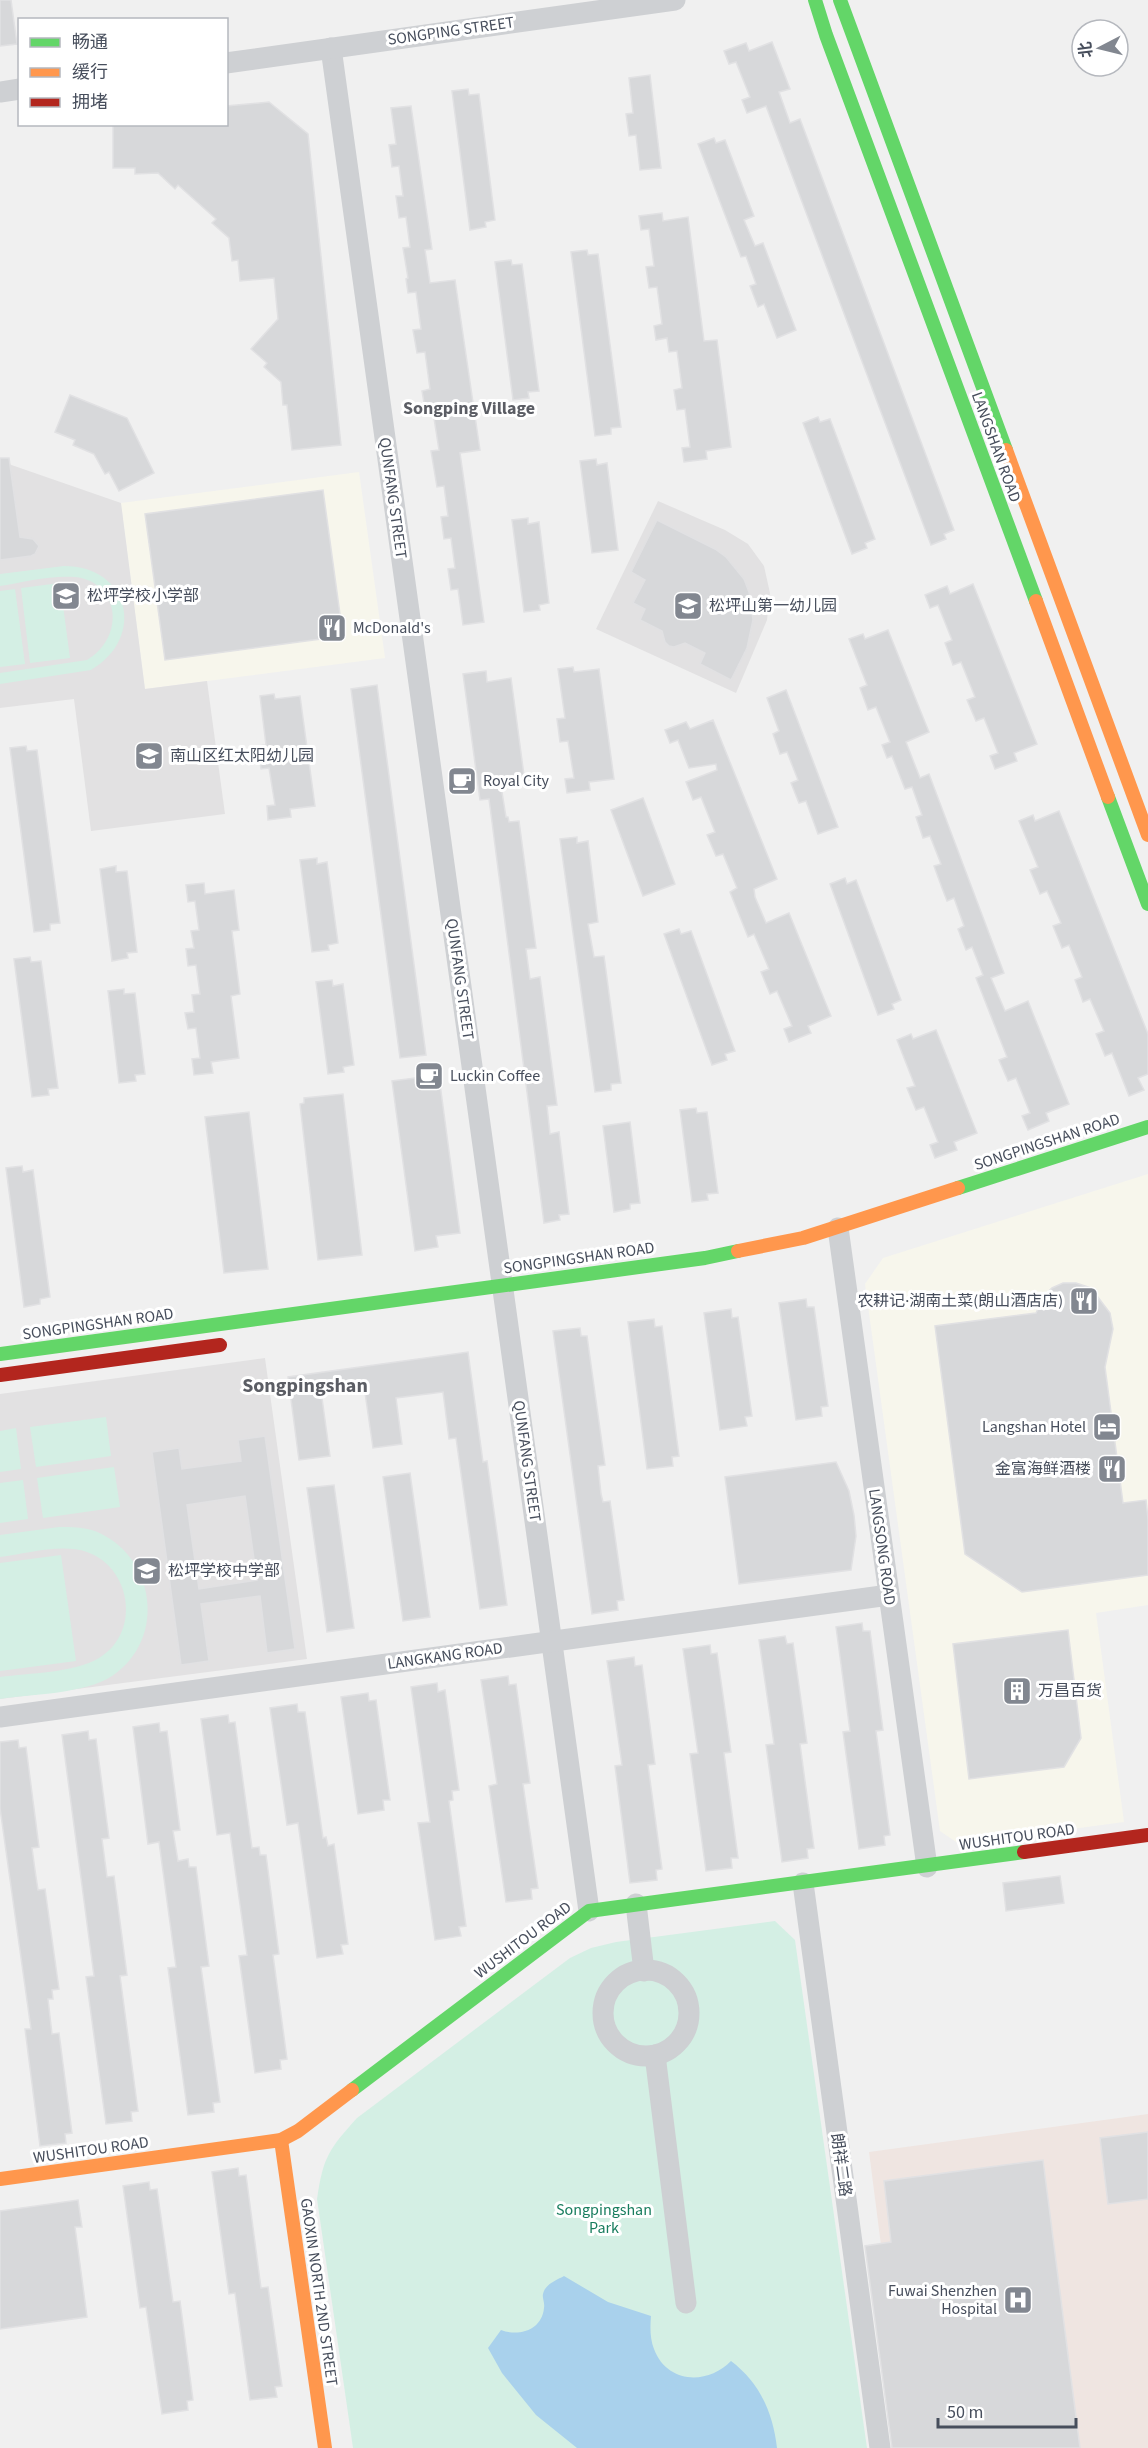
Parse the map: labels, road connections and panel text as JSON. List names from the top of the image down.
{
  "streets": {
    "street": [
      "SONGPING STREET",
      "LANGSHAN ROAD",
      "QUNFANG STREET",
      "SONGPINGSHAN ROAD",
      "LANGSONG ROAD",
      "LANGKANG ROAD",
      "WUSHITOU ROAD",
      "朗祥二路",
      "GAOXIN NORTH 2ND STREET"
    ]
  },
  "crossings": [
    ["SONGPING STREET", "QUNFANG STREET"],
    ["QUNFANG STREET", "SONGPINGSHAN ROAD"],
    ["QUNFANG STREET", "LANGKANG ROAD"],
    ["QUNFANG STREET", "WUSHITOU ROAD"],
    ["SONGPINGSHAN ROAD", "LANGSONG ROAD"],
    ["LANGSONG ROAD", "LANGKANG ROAD"],
    ["LANGSONG ROAD", "WUSHITOU ROAD"],
    ["WUSHITOU ROAD", "朗祥二路"],
    ["WUSHITOU ROAD", "GAOXIN NORTH 2ND STREET"]
  ],
  "districts": ["Songping Village", "Songpingshan"],
  "parks": ["Songpingshan Park"],
  "places": {
    "school or university": [
      "松坪学校小学部",
      "松坪山第一幼儿园",
      "南山区红太阳幼儿园",
      "松坪学校中学部"
    ],
    "restaurant": ["McDonald's", "农耕记·湖南土菜(朗山酒店店)", "金富海鲜酒楼"],
    "cafe": ["Royal City", "Luckin Coffee"],
    "hotel": ["Langshan Hotel"],
    "building": ["万昌百货"],
    "hospital": ["Fuwai Shenzhen Hospital"]
  },
  "legend": ["畅通", "缓行", "拥堵"],
  "scale_bar": "50 m",
  "north": "left"
}
